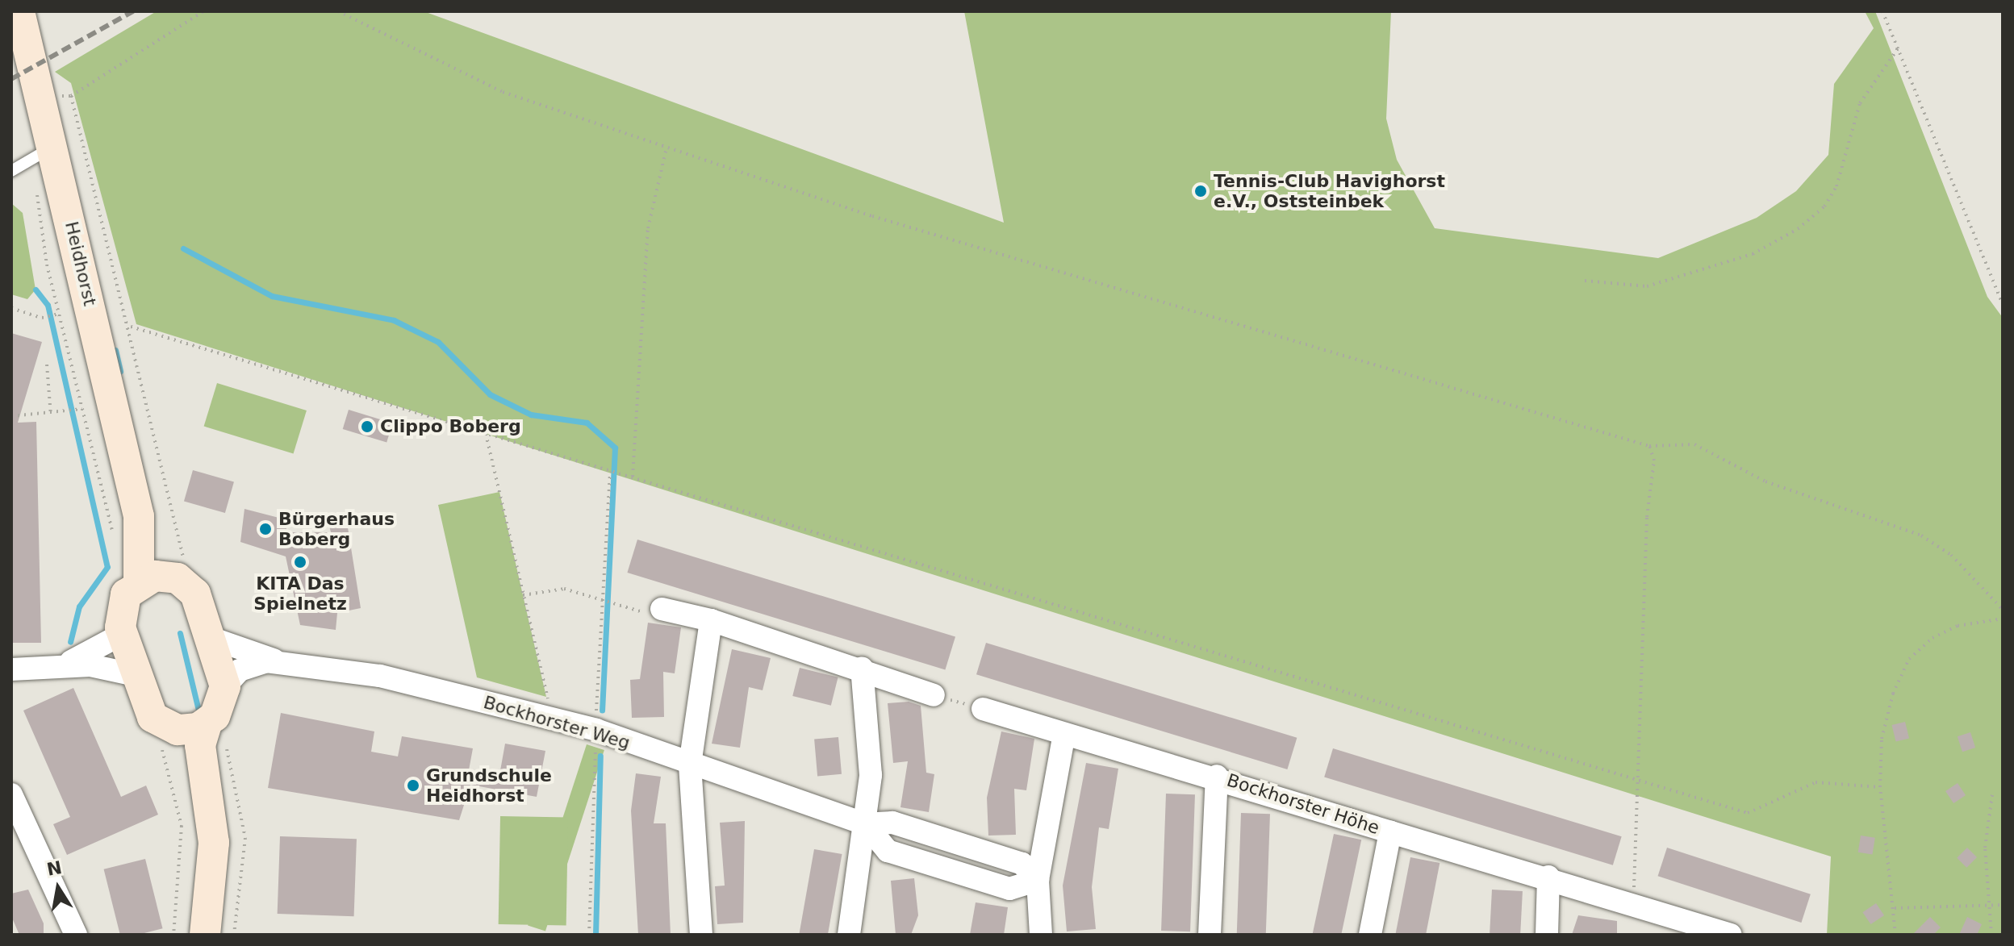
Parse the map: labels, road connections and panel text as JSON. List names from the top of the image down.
{
  "streets": {
    "street": ["Heidhorst", "Bockhorster Weg", "Bockhorster Höhe"]
  },
  "crossings": [
    ["Heidhorst", "Bockhorster Weg"]
  ],
  "places": [
    "Tennis-Club Havighorst e.V., Oststeinbek",
    "Clippo Boberg",
    "Bürgerhaus Boberg",
    "KITA Das Spielnetz",
    "Grundschule Heidhorst"
  ],
  "north": "top"
}
